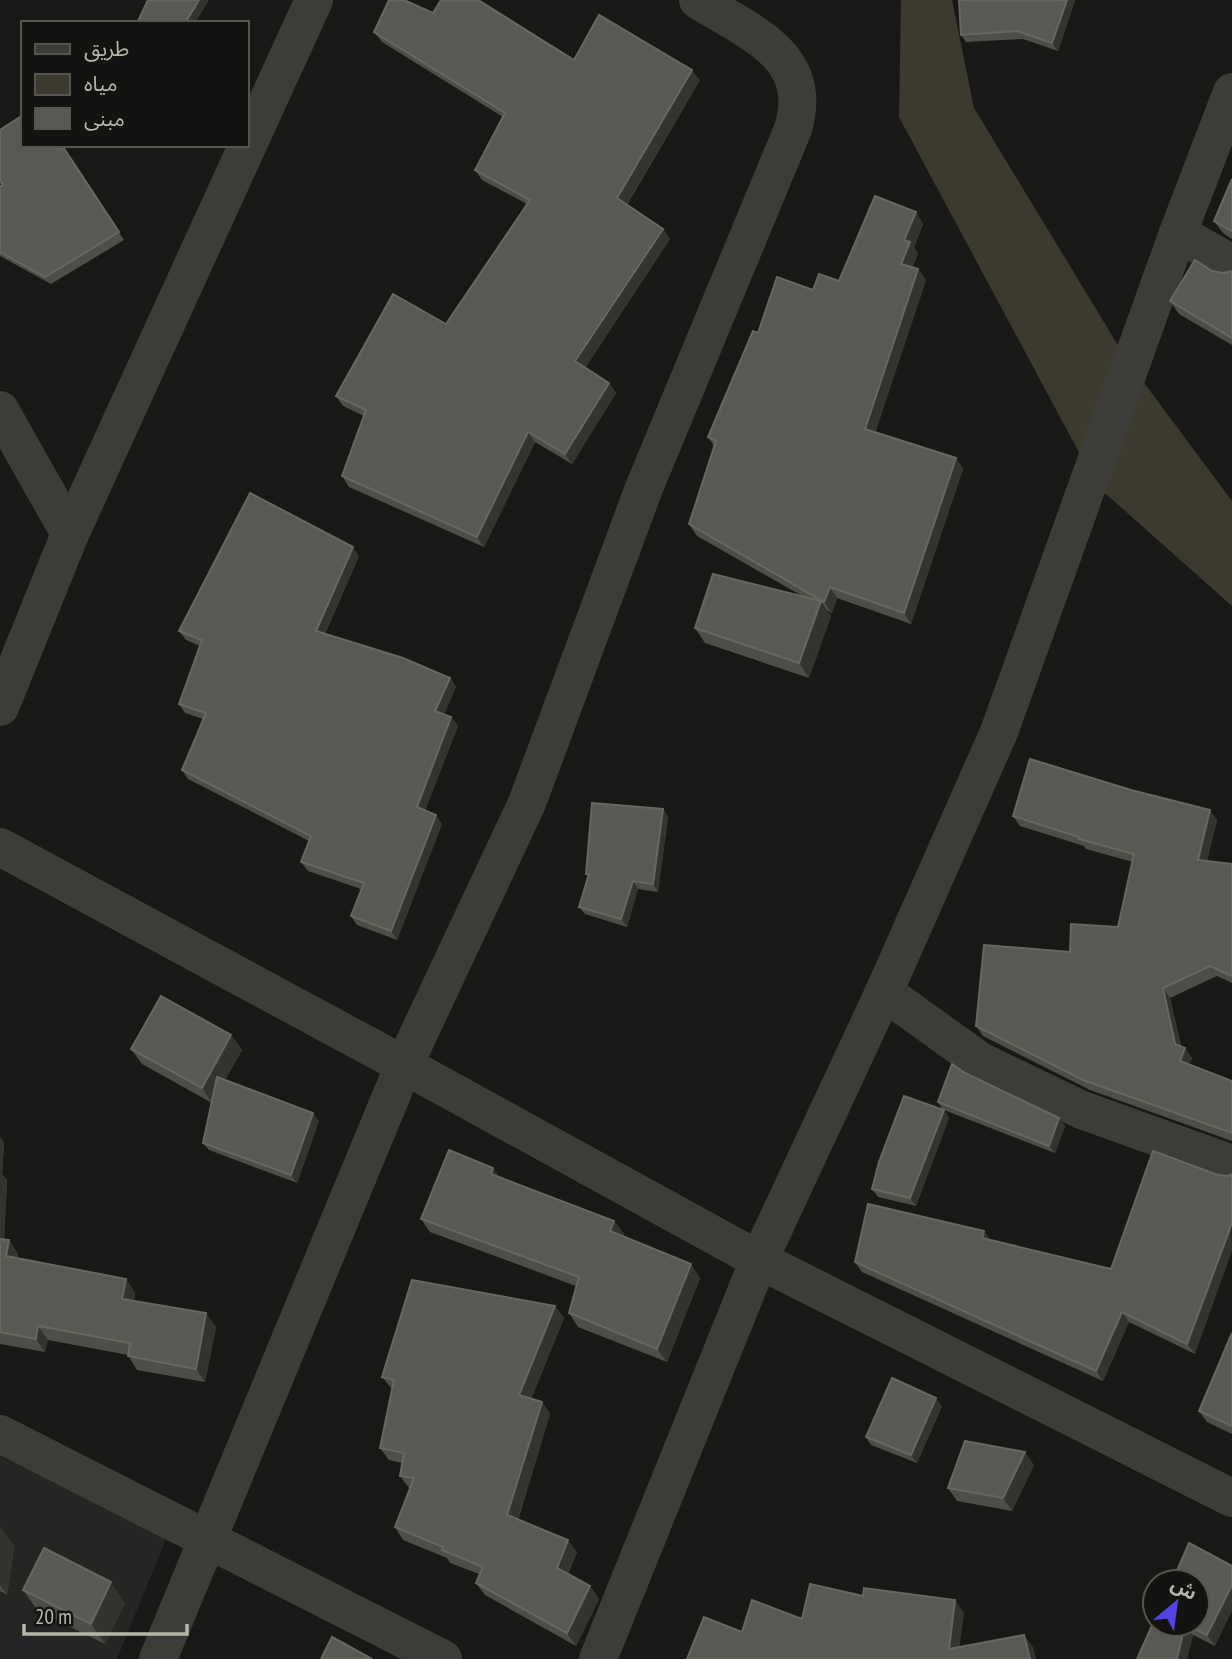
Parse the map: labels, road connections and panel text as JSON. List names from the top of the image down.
{
  "legend": ["طريق", "مياه", "مبنى"],
  "scale_bar": "20 m",
  "north": "top right"
}
